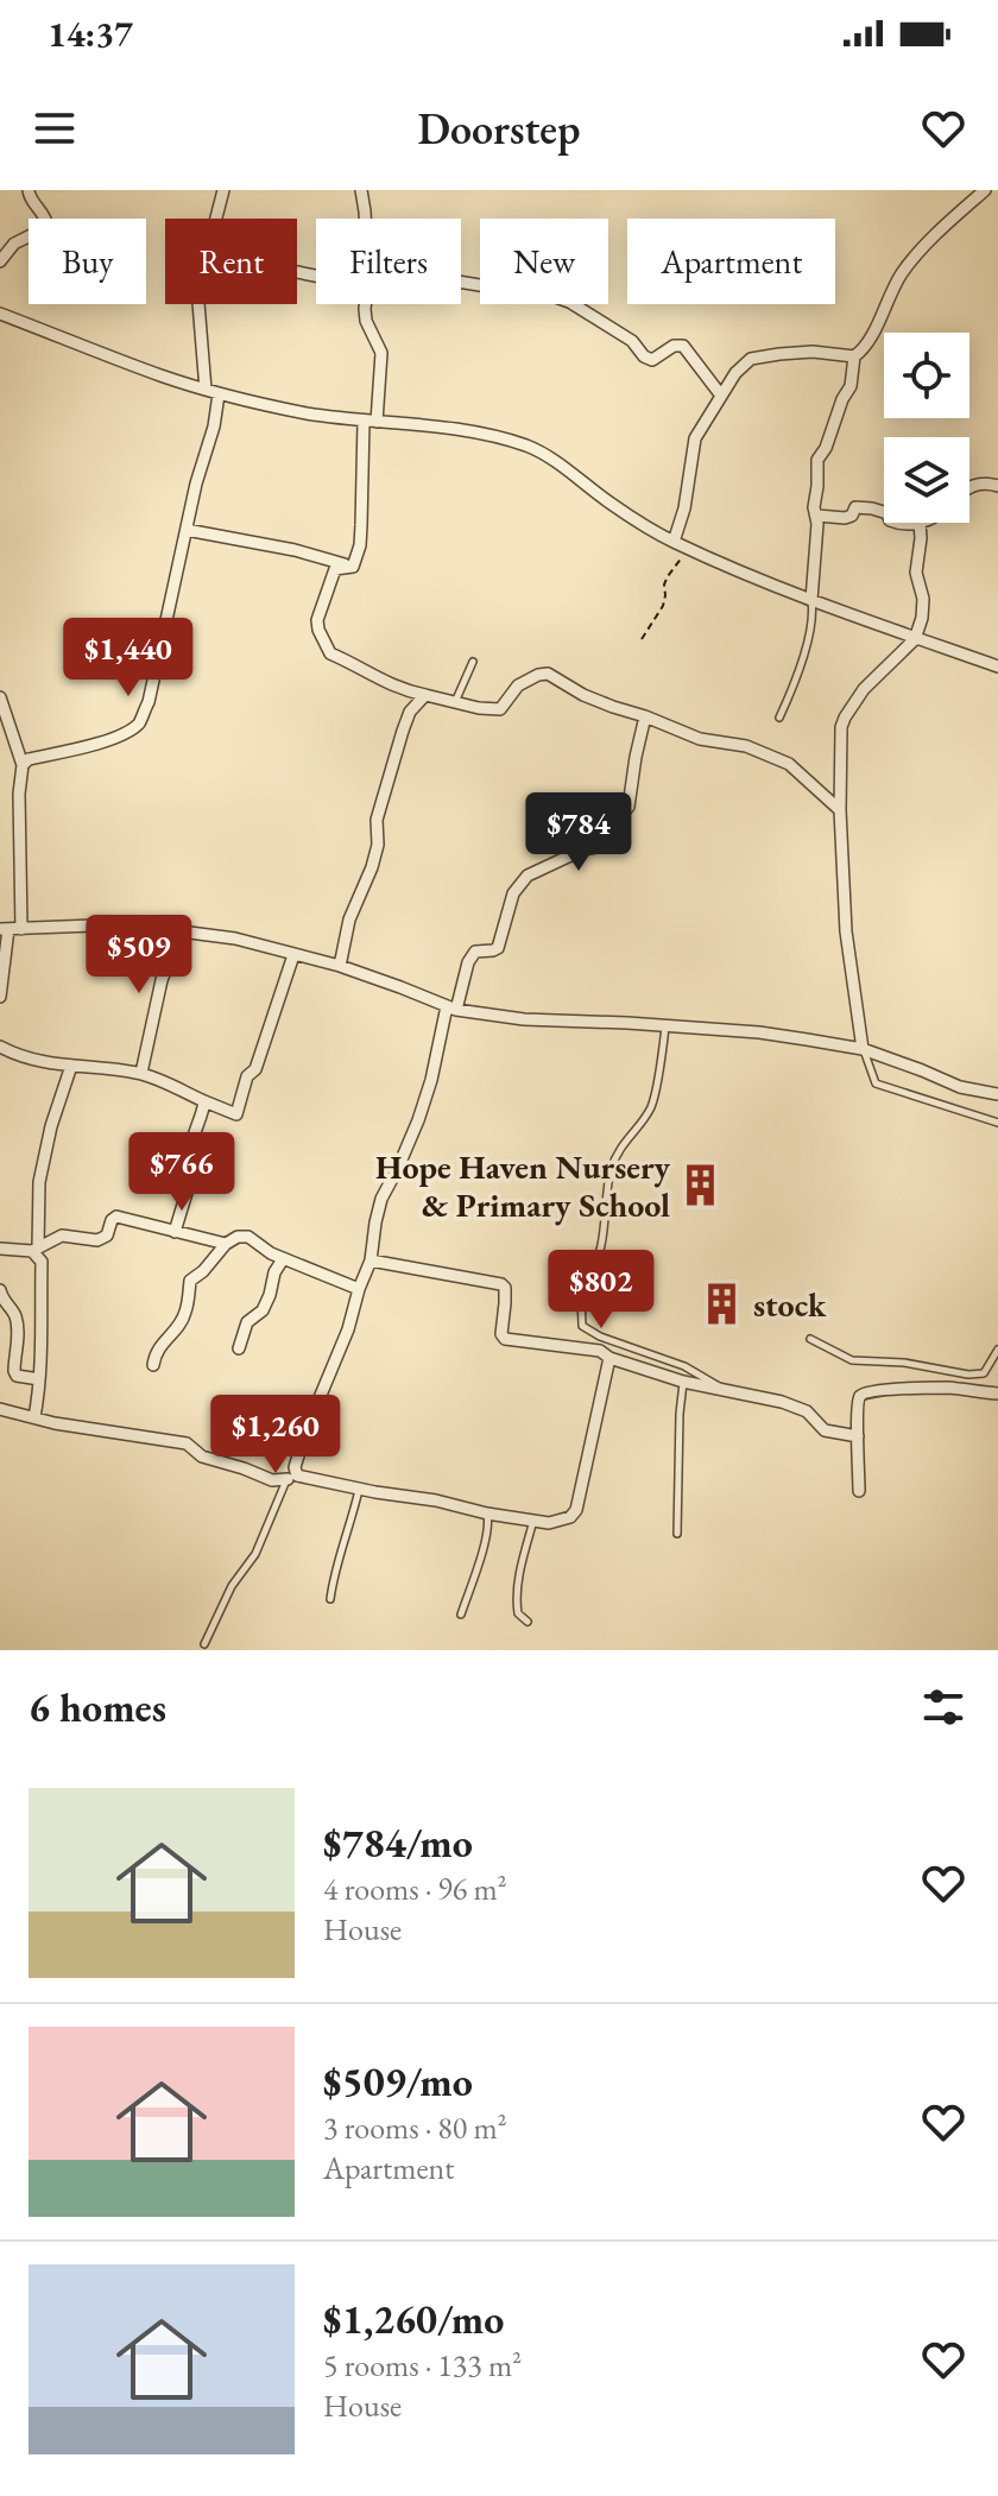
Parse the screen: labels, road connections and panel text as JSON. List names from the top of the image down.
{
  "places": {
    "building": ["Hope Haven Nursery & Primary School", "stock"]
  },
  "page": {
    "status": "14:37",
    "header": "Doorstep",
    "chip": [
      "Buy",
      "Rent",
      "Filters",
      "New",
      "Apartment"
    ],
    "price": [
      "$1,440",
      "$784",
      "$509",
      "$766",
      "$802",
      "$1,260"
    ],
    "heading": "6 homes",
    "list": [
      {
        "name": "$784/mo",
        "note": "4 rooms · 96 m² · House"
      },
      {
        "name": "$509/mo",
        "note": "3 rooms · 80 m² · Apartment"
      },
      {
        "name": "$1,260/mo",
        "note": "5 rooms · 133 m² · House"
      }
    ]
  }
}
